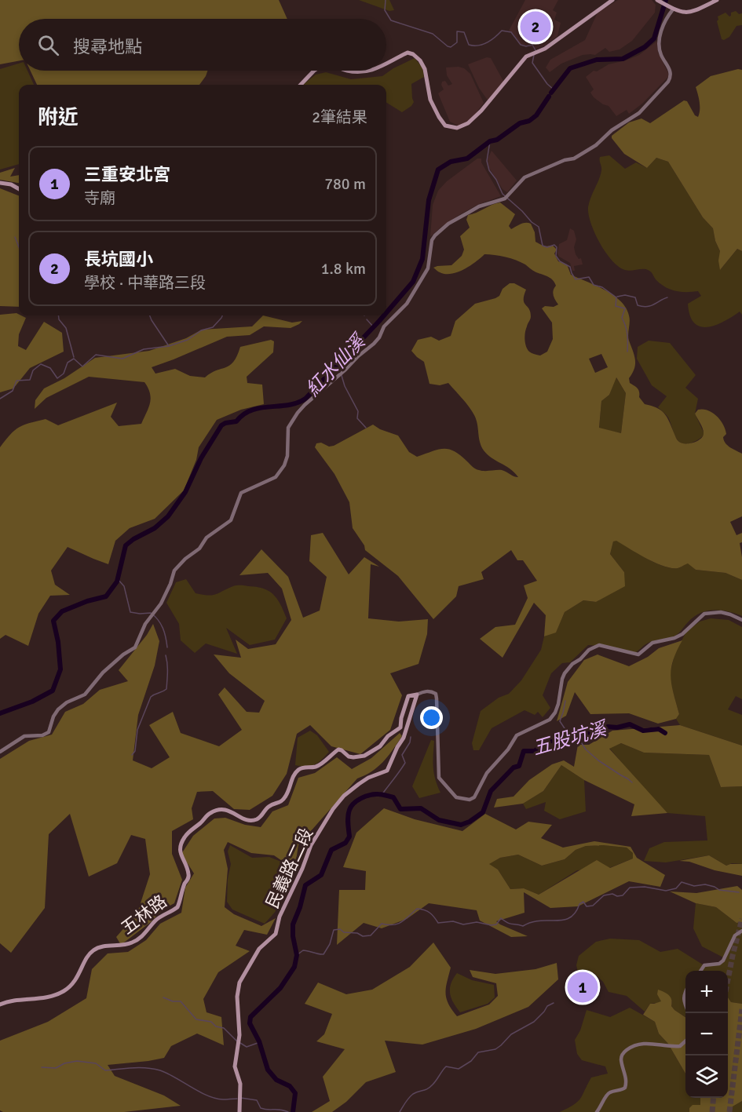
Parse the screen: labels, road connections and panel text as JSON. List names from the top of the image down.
{
  "streets": {
    "main road": ["民義路二段", "五林路"]
  },
  "crossings": [
    ["民義路二段", "五林路"]
  ],
  "water": ["紅水仙溪", "五股坑溪"],
  "page": {
    "pins": ["2", "1"],
    "search": "搜尋地點",
    "heading": ["附近", "2筆結果"],
    "list": [
      {
        "mark": "1",
        "name": "三重安北宮",
        "note": "寺廟",
        "value": "780 m"
      },
      {
        "mark": "2",
        "name": "長坑國小",
        "note": "學校 · 中華路三段",
        "value": "1.8 km"
      }
    ],
    "map_buttons": ["+", "−"]
  }
}
